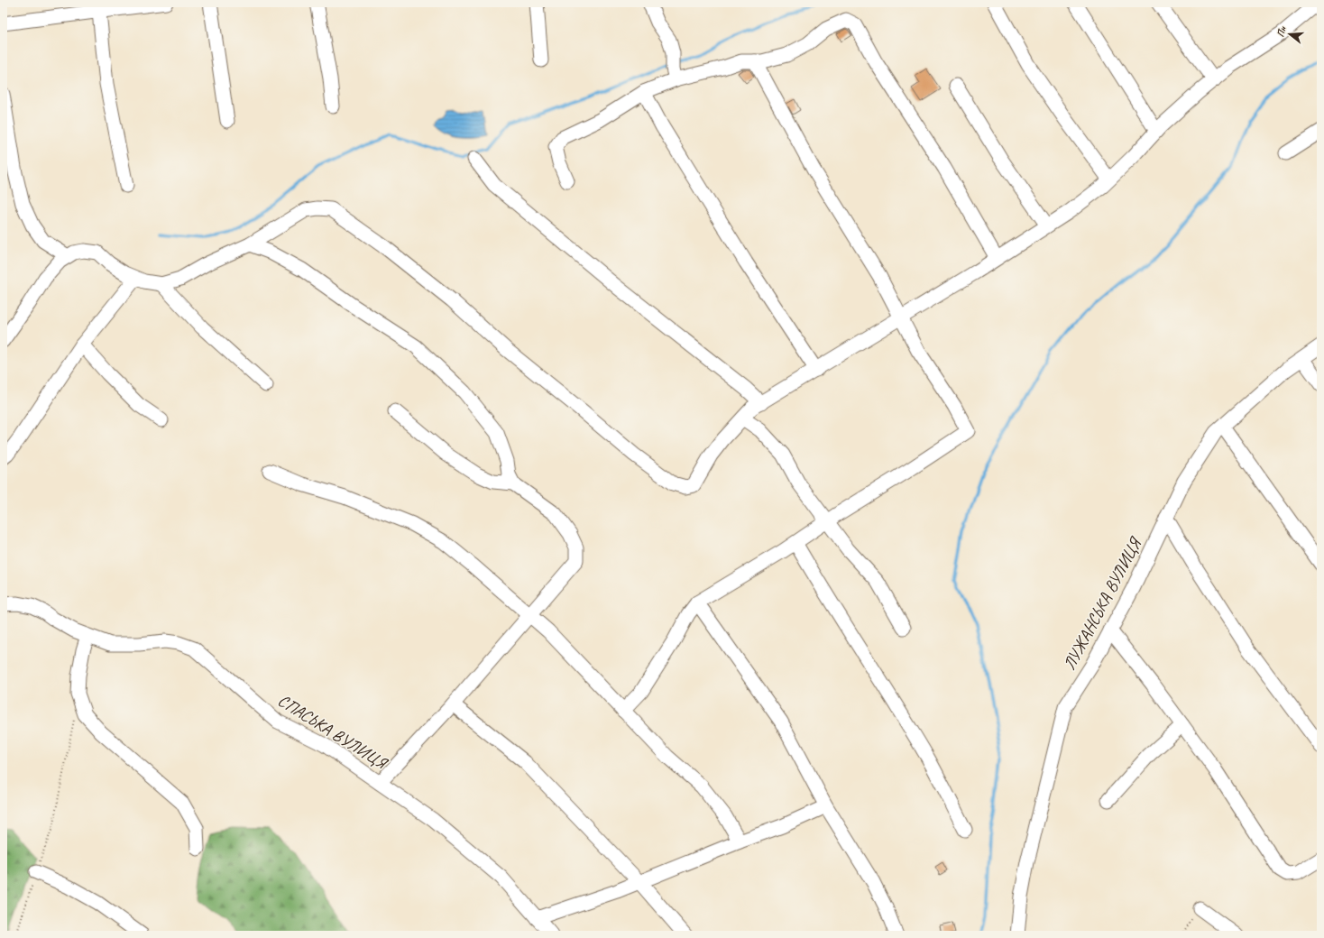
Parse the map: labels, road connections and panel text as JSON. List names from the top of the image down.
{
  "streets": {
    "street": ["ЛУЖАНСЬКА ВУЛИЦЯ", "СПАСЬКА ВУЛИЦЯ"]
  },
  "north": "left"
}
